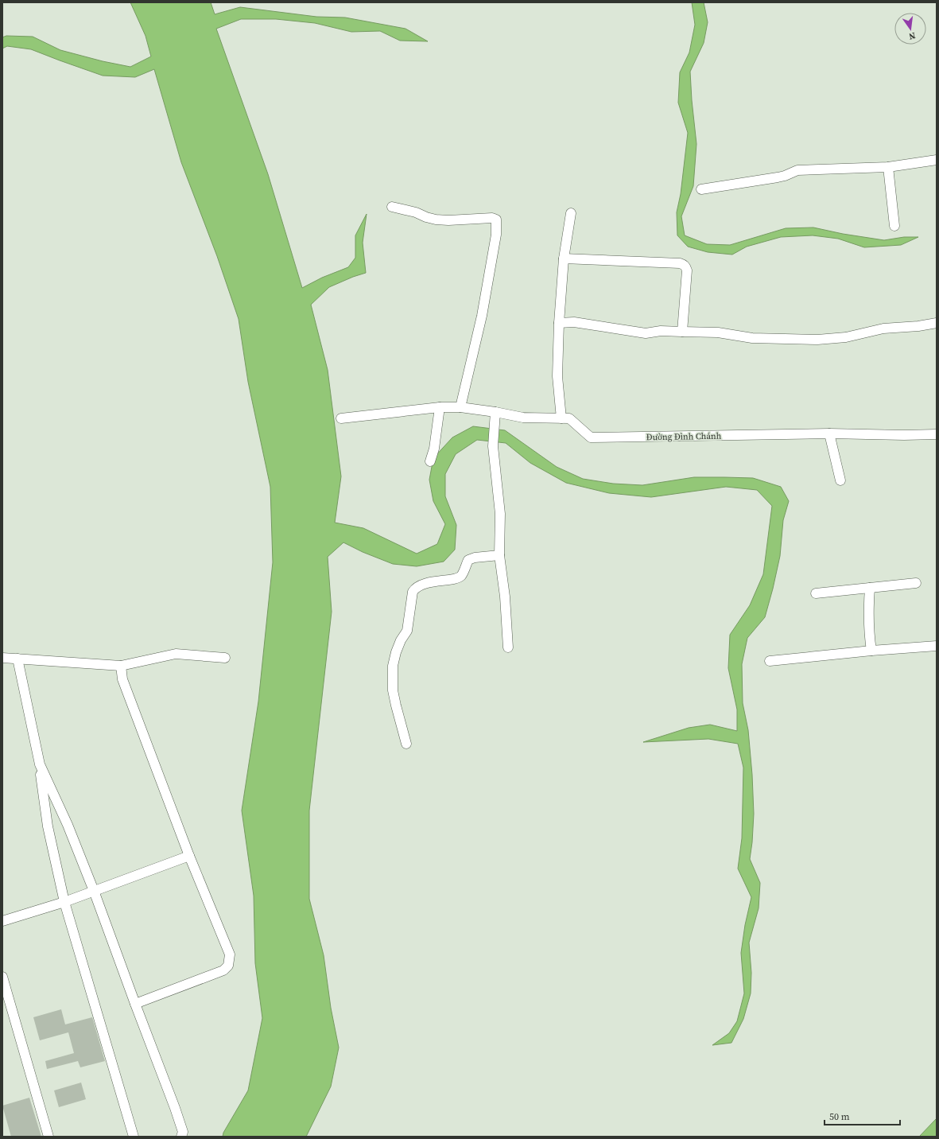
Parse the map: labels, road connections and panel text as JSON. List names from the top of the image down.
{
  "streets": {
    "street": ["Đường Đình Chánh"]
  },
  "scale_bar": "50 m",
  "north": "bottom"
}
